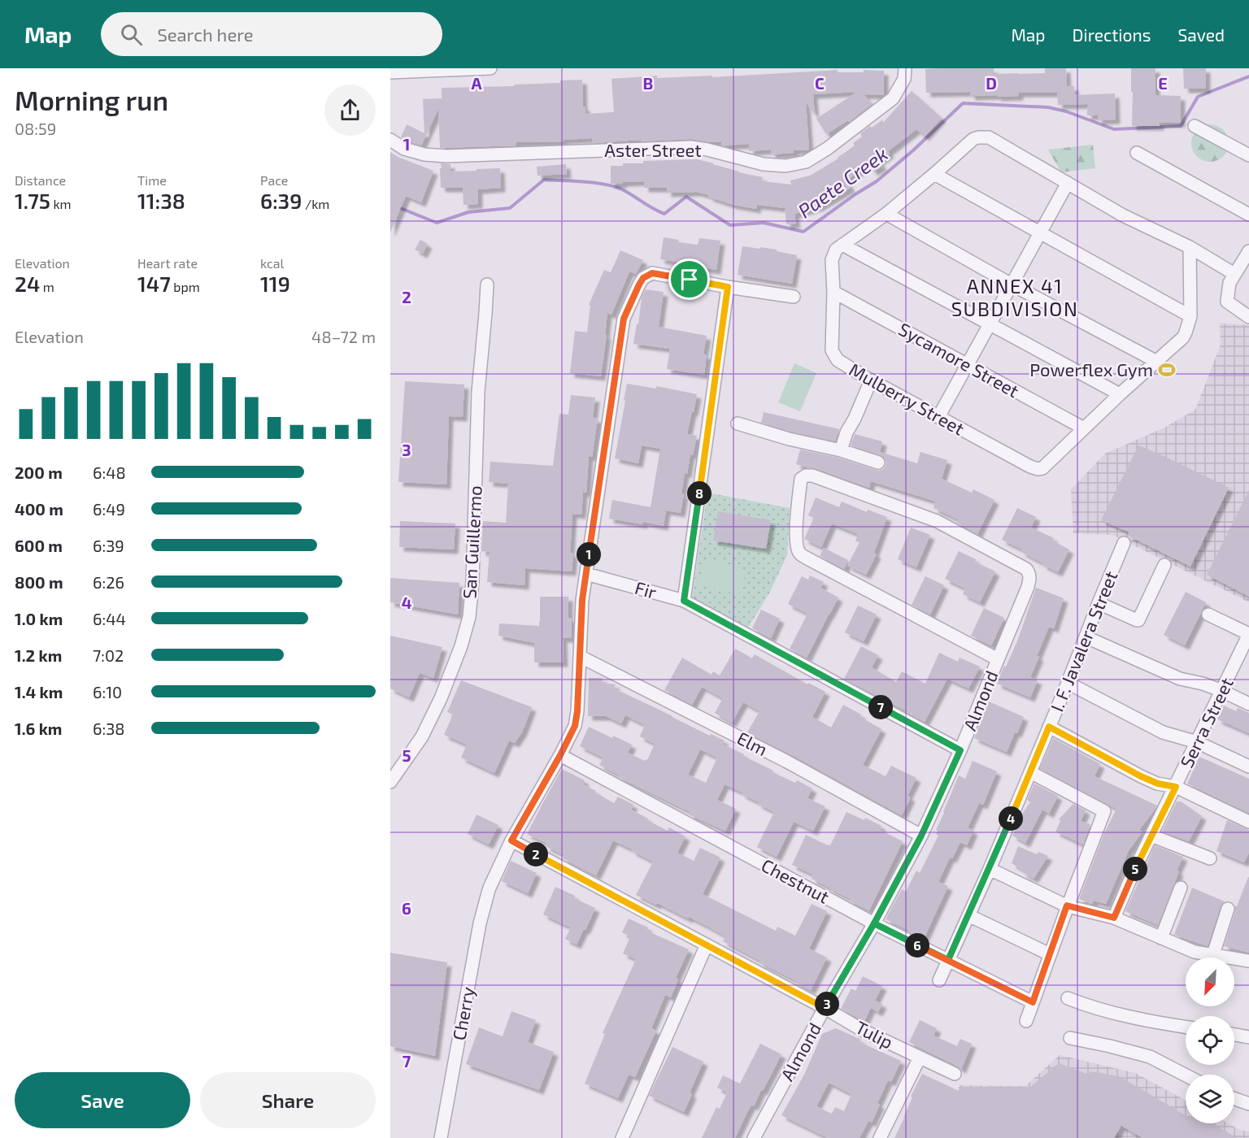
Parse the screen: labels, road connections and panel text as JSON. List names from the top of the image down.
{
  "streets": {
    "street": [
      "Aster Street",
      "Sycamore Street",
      "Mulberry Street",
      "San Guillermo",
      "Fir",
      "I. F. Javalera Street",
      "Almond",
      "Serra Street",
      "Elm",
      "Chestnut",
      "Cherry",
      "Tulip"
    ]
  },
  "crossings": [
    ["Sycamore Street", "Mulberry Street"],
    ["Fir", "Almond"],
    ["Fir", "Cherry"],
    ["I. F. Javalera Street", "Chestnut"],
    ["Almond", "Elm"],
    ["Almond", "Chestnut"],
    ["Almond", "Tulip"],
    ["Elm", "Cherry"],
    ["Chestnut", "Cherry"],
    ["Cherry", "Tulip"]
  ],
  "districts": ["ANNEX 41 SUBDIVISION"],
  "water": ["Paete Creek"],
  "places": {
    "sports": ["Powerflex Gym"]
  },
  "north": "bottom left",
  "page": {
    "header": "Map",
    "search": "Search here",
    "nav": ["Map", "Directions", "Saved"],
    "heading": ["Morning run", "08:59"],
    "stats": [
      ["Distance", "1.75 km"],
      ["Time", "11:38"],
      ["Pace", "6:39 /km"],
      ["Elevation", "24 m"],
      ["Heart rate", "147 bpm"],
      ["kcal", "119"]
    ],
    "chart": ["Elevation", "48–72 m"],
    "list": [
      {
        "name": "200 m",
        "note": "6:48"
      },
      {
        "name": "400 m",
        "note": "6:49"
      },
      {
        "name": "600 m",
        "note": "6:39"
      },
      {
        "name": "800 m",
        "note": "6:26"
      },
      {
        "name": "1.0 km",
        "note": "6:44"
      },
      {
        "name": "1.2 km",
        "note": "7:02"
      },
      {
        "name": "1.4 km",
        "note": "6:10"
      },
      {
        "name": "1.6 km",
        "note": "6:38"
      }
    ],
    "pins": [
      "8",
      "1",
      "7",
      "4",
      "2",
      "5",
      "6",
      "3"
    ],
    "buttons": ["Save", "Share"]
  },
  "grid": {
    "columns": [
      "A",
      "B",
      "C",
      "D",
      "E"
    ],
    "rows": [
      "1",
      "2",
      "3",
      "4",
      "5",
      "6",
      "7"
    ]
  }
}
